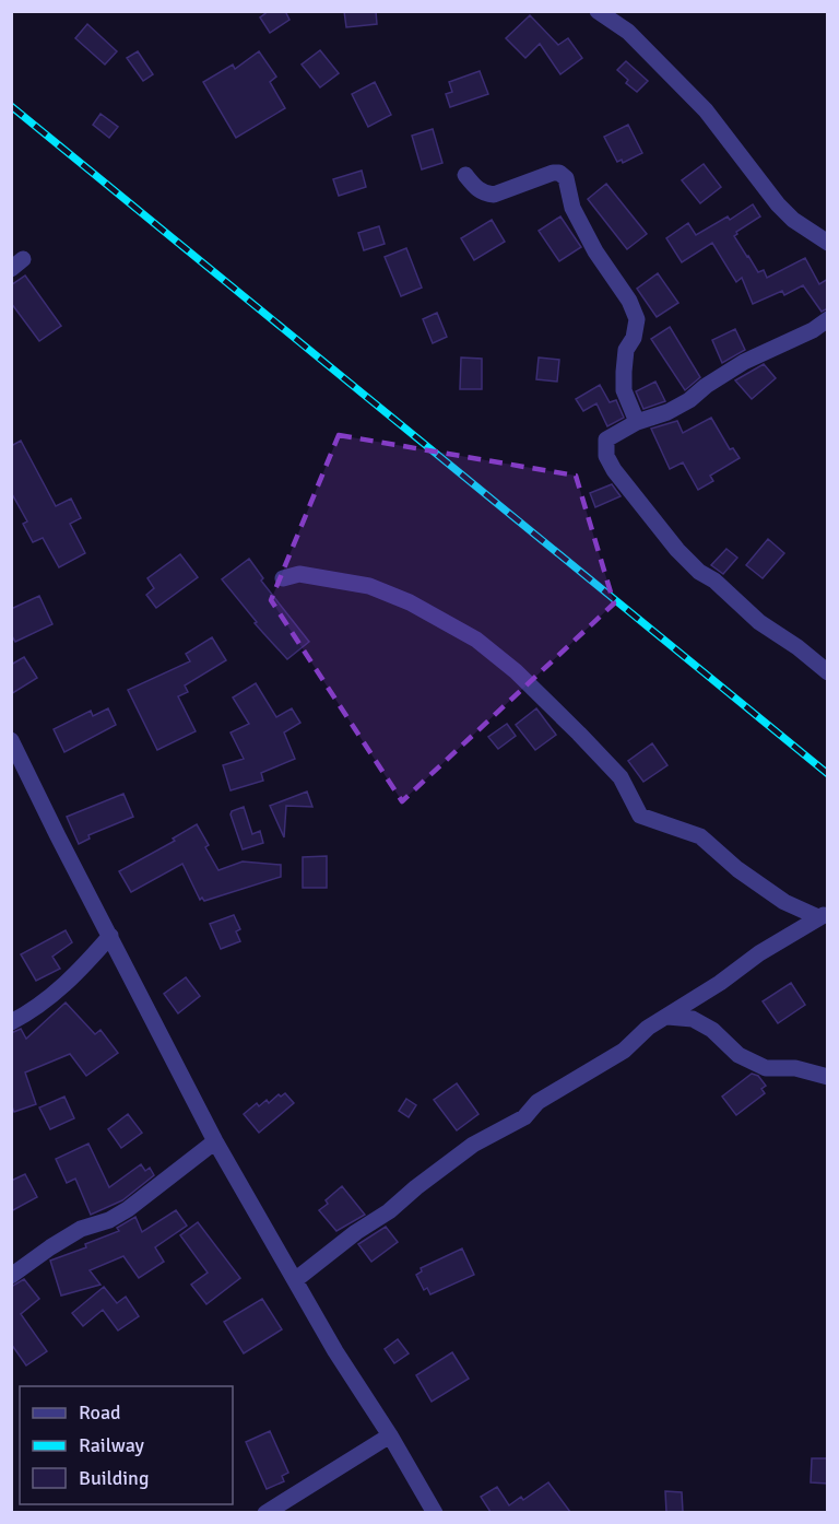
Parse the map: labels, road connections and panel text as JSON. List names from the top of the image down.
{
  "legend": ["Road", "Railway", "Building"]
}
